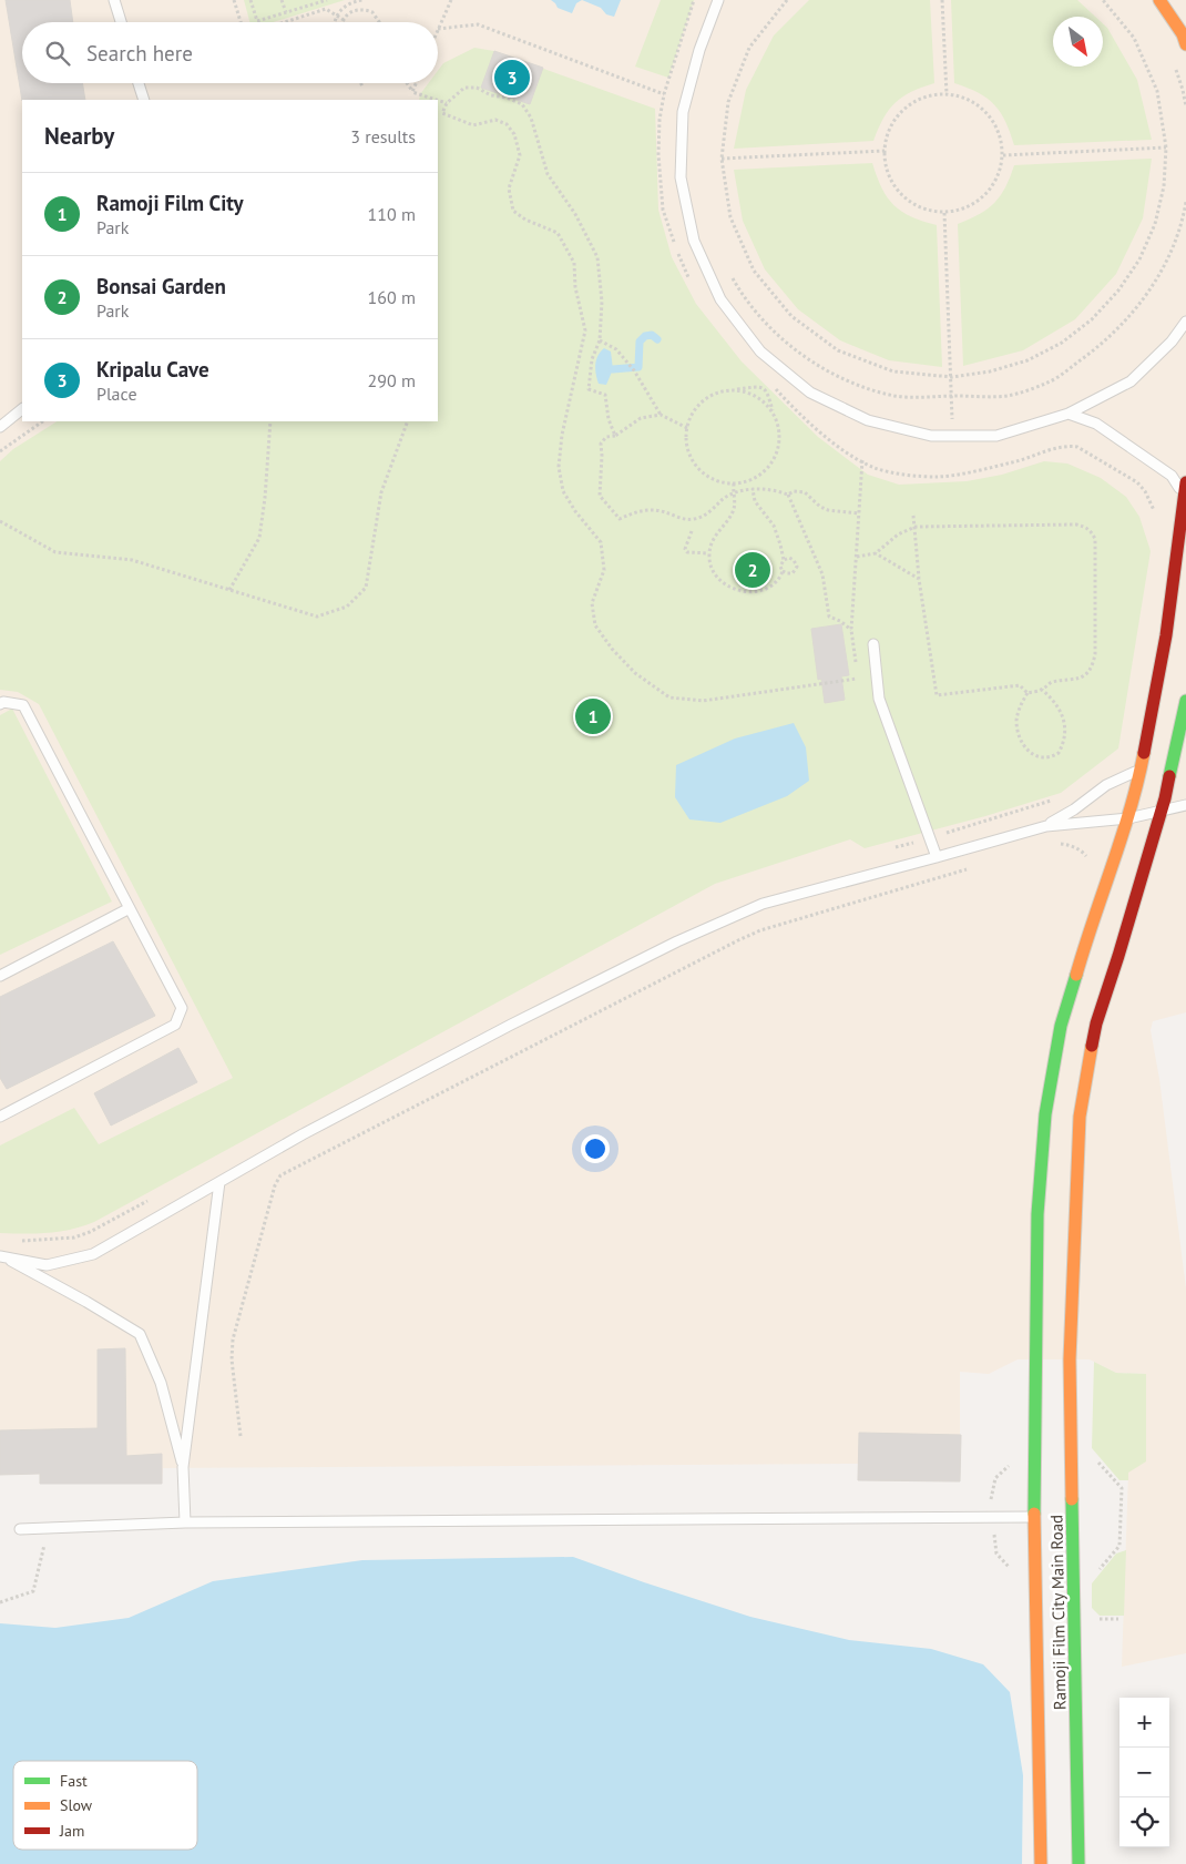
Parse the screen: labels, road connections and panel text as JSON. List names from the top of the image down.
{
  "streets": {
    "street": ["Ramoji Film City Main Road"]
  },
  "legend": ["Fast", "Slow", "Jam"],
  "north": "bottom right",
  "page": {
    "search": "Search here",
    "pins": ["3", "2", "1"],
    "heading": ["Nearby", "3 results"],
    "list": [
      {
        "mark": "1",
        "name": "Ramoji Film City",
        "note": "Park",
        "value": "110 m"
      },
      {
        "mark": "2",
        "name": "Bonsai Garden",
        "note": "Park",
        "value": "160 m"
      },
      {
        "mark": "3",
        "name": "Kripalu Cave",
        "note": "Place",
        "value": "290 m"
      }
    ],
    "map_buttons": ["+", "−"]
  }
}
